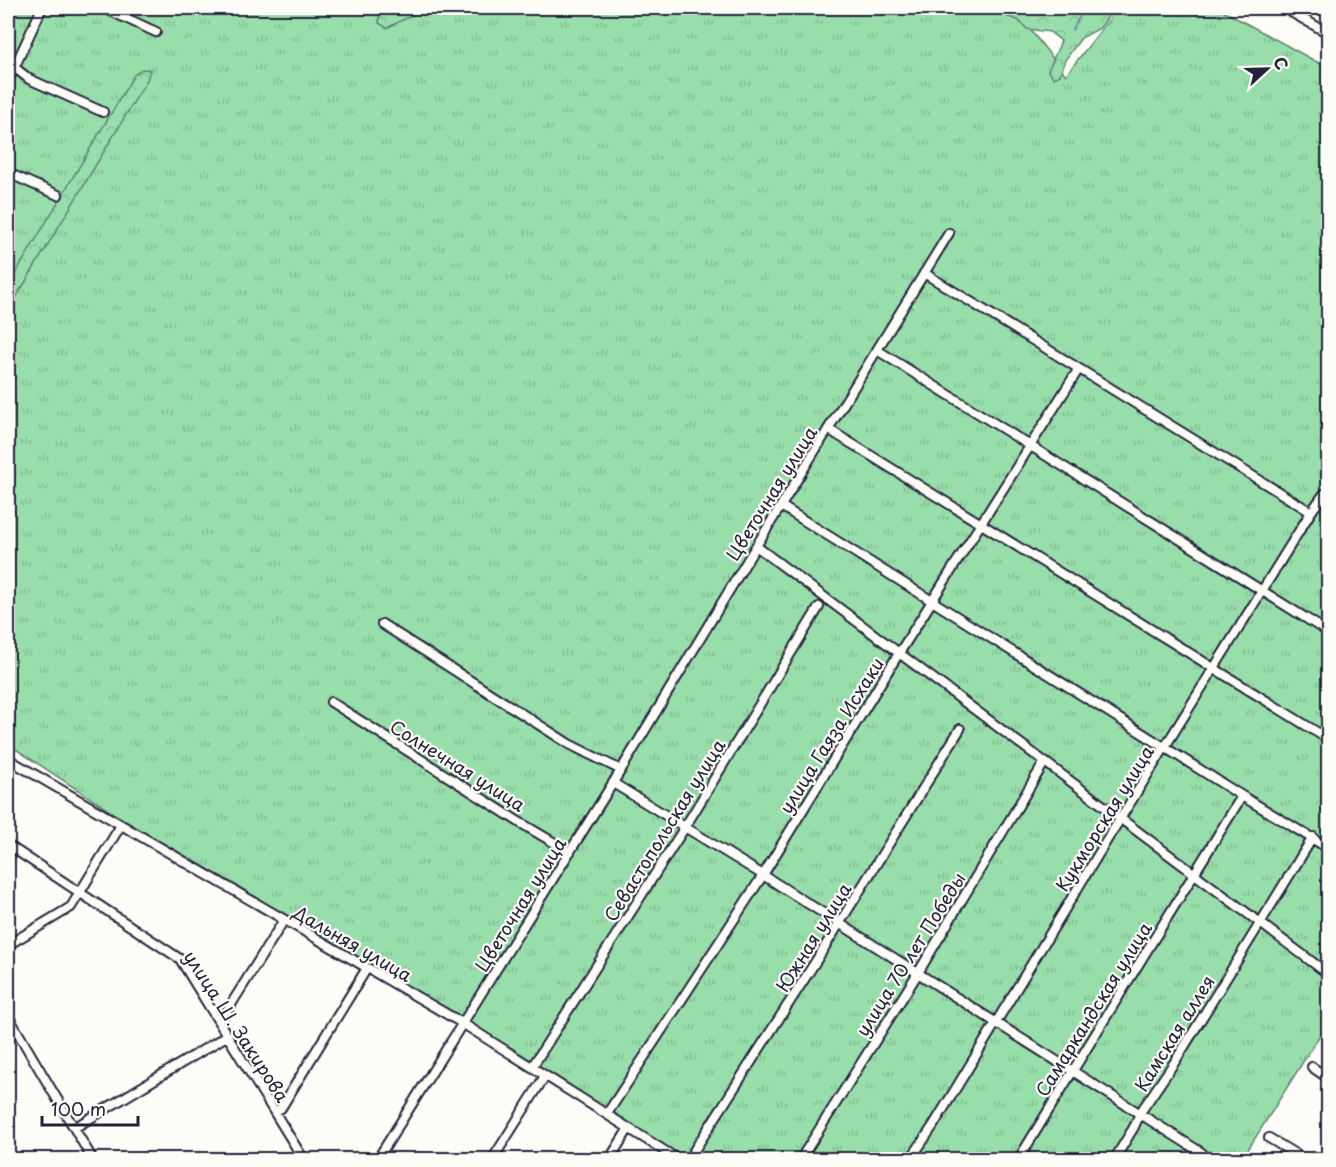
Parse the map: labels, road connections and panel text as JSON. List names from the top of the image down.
{
  "streets": {
    "street": [
      "Цветочная улица",
      "улица Гаяза Исхаки",
      "Солнечная улица",
      "Кукморская улица",
      "Севастопольская улица",
      "Южная улица",
      "Дальняя улица",
      "улица 70 лет Победы",
      "Самаркандская улица",
      "улица Ш. Закирова",
      "Камская аллея"
    ]
  },
  "crossings": [
    ["Цветочная улица", "Солнечная улица"],
    ["Цветочная улица", "Дальняя улица"],
    ["улица Гаяза Исхаки", "Дальняя улица"],
    ["Севастопольская улица", "Дальняя улица"]
  ],
  "scale_bar": "100 m",
  "north": "right"
}
